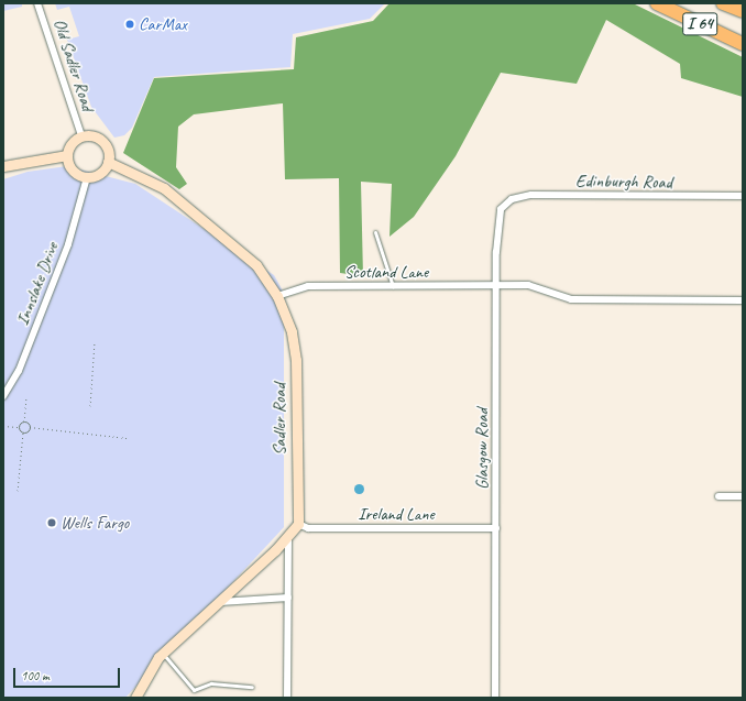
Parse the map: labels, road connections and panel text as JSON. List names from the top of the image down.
{
  "streets": {
    "highway": ["I 64"],
    "street": [
      "Old Sadler Road",
      "Edinburgh Road",
      "Scotland Lane",
      "Innslake Drive",
      "Sadler Road",
      "Glasgow Road",
      "Ireland Lane"
    ]
  },
  "crossings": [
    ["Old Sadler Road", "Innslake Drive"],
    ["Old Sadler Road", "Sadler Road"],
    ["Edinburgh Road", "Glasgow Road"],
    ["Scotland Lane", "Sadler Road"],
    ["Scotland Lane", "Glasgow Road"],
    ["Innslake Drive", "Sadler Road"],
    ["Sadler Road", "Ireland Lane"],
    ["Glasgow Road", "Ireland Lane"]
  ],
  "places": ["CarMax", "Wells Fargo"],
  "scale_bar": "100 m"
}
